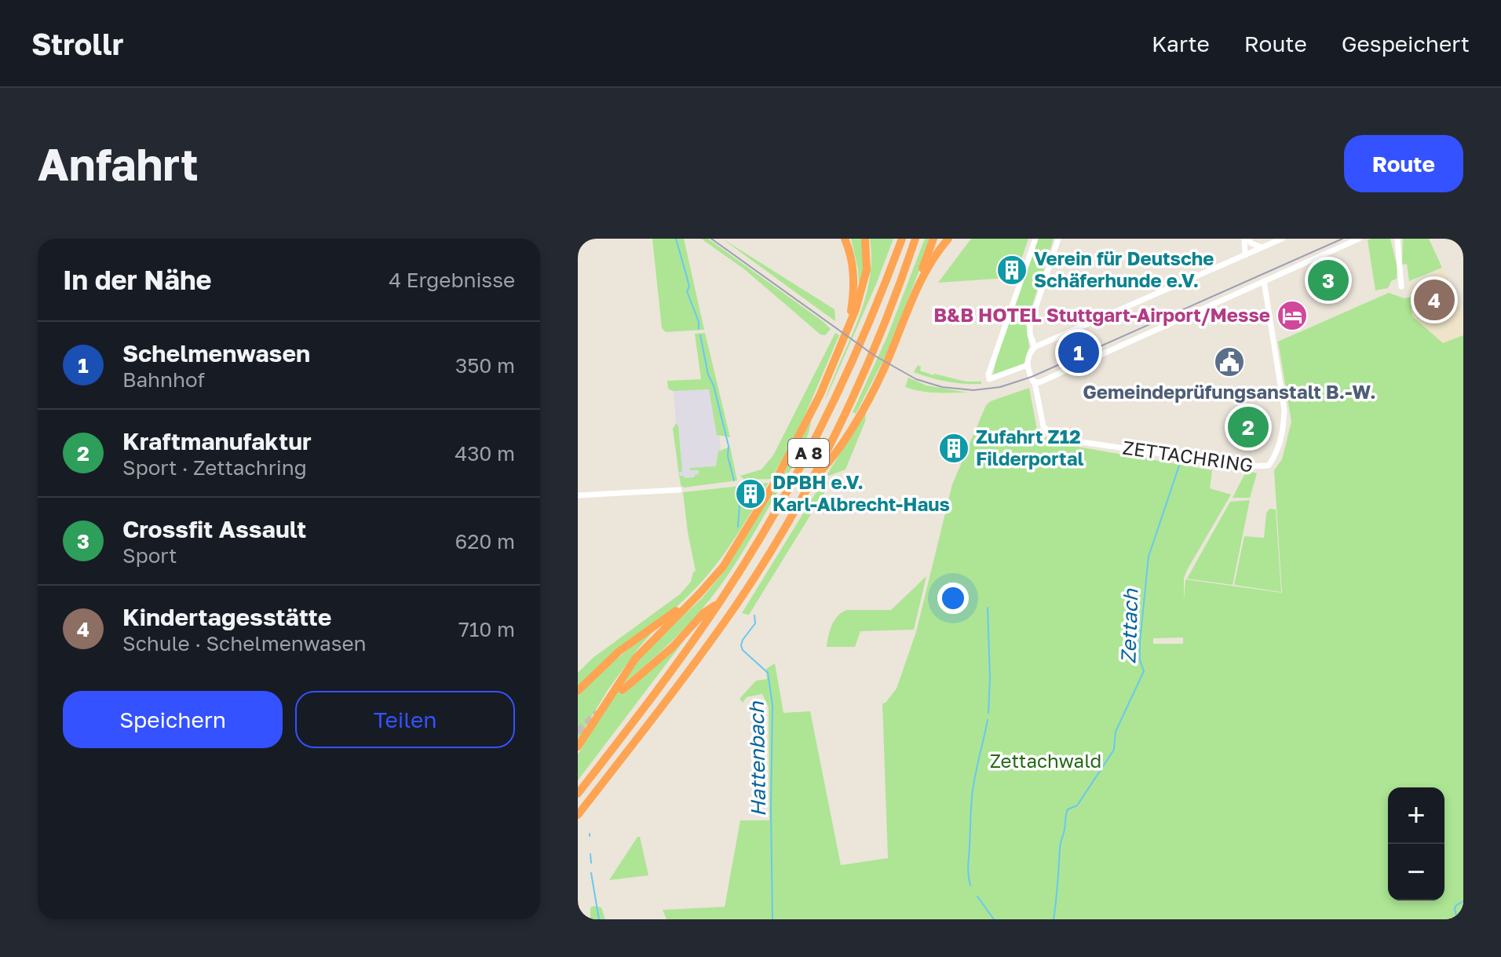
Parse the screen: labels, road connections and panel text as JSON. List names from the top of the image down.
{
  "streets": {
    "highway": ["A 8"],
    "street": ["ZETTACHRING"]
  },
  "water": ["Zettach", "Hattenbach"],
  "parks": ["Zettachwald"],
  "places": {
    "building": ["Verein für Deutsche Schäferhunde e.V.", "Zufahrt Z12 Filderportal", "DPBH e.V. Karl-Albrecht-Haus"],
    "hotel": ["B&B HOTEL Stuttgart-Airport/Messe"],
    "public building": ["Gemeindeprüfungsanstalt B.-W."]
  },
  "page": {
    "header": "Strollr",
    "nav": ["Karte", "Route", "Gespeichert"],
    "buttons": [
      "Route",
      ["Speichern", "Teilen"]
    ],
    "title": "Anfahrt",
    "heading": ["In der Nähe", "4 Ergebnisse"],
    "pins": [
      "3",
      "4",
      "1",
      "2"
    ],
    "list": [
      {
        "mark": "1",
        "name": "Schelmenwasen",
        "note": "Bahnhof",
        "value": "350 m"
      },
      {
        "mark": "2",
        "name": "Kraftmanufaktur",
        "note": "Sport · Zettachring",
        "value": "430 m"
      },
      {
        "mark": "3",
        "name": "Crossfit Assault",
        "note": "Sport",
        "value": "620 m"
      },
      {
        "mark": "4",
        "name": "Kindertagesstätte",
        "note": "Schule · Schelmenwasen",
        "value": "710 m"
      }
    ],
    "map_buttons": ["+", "−"]
  }
}
